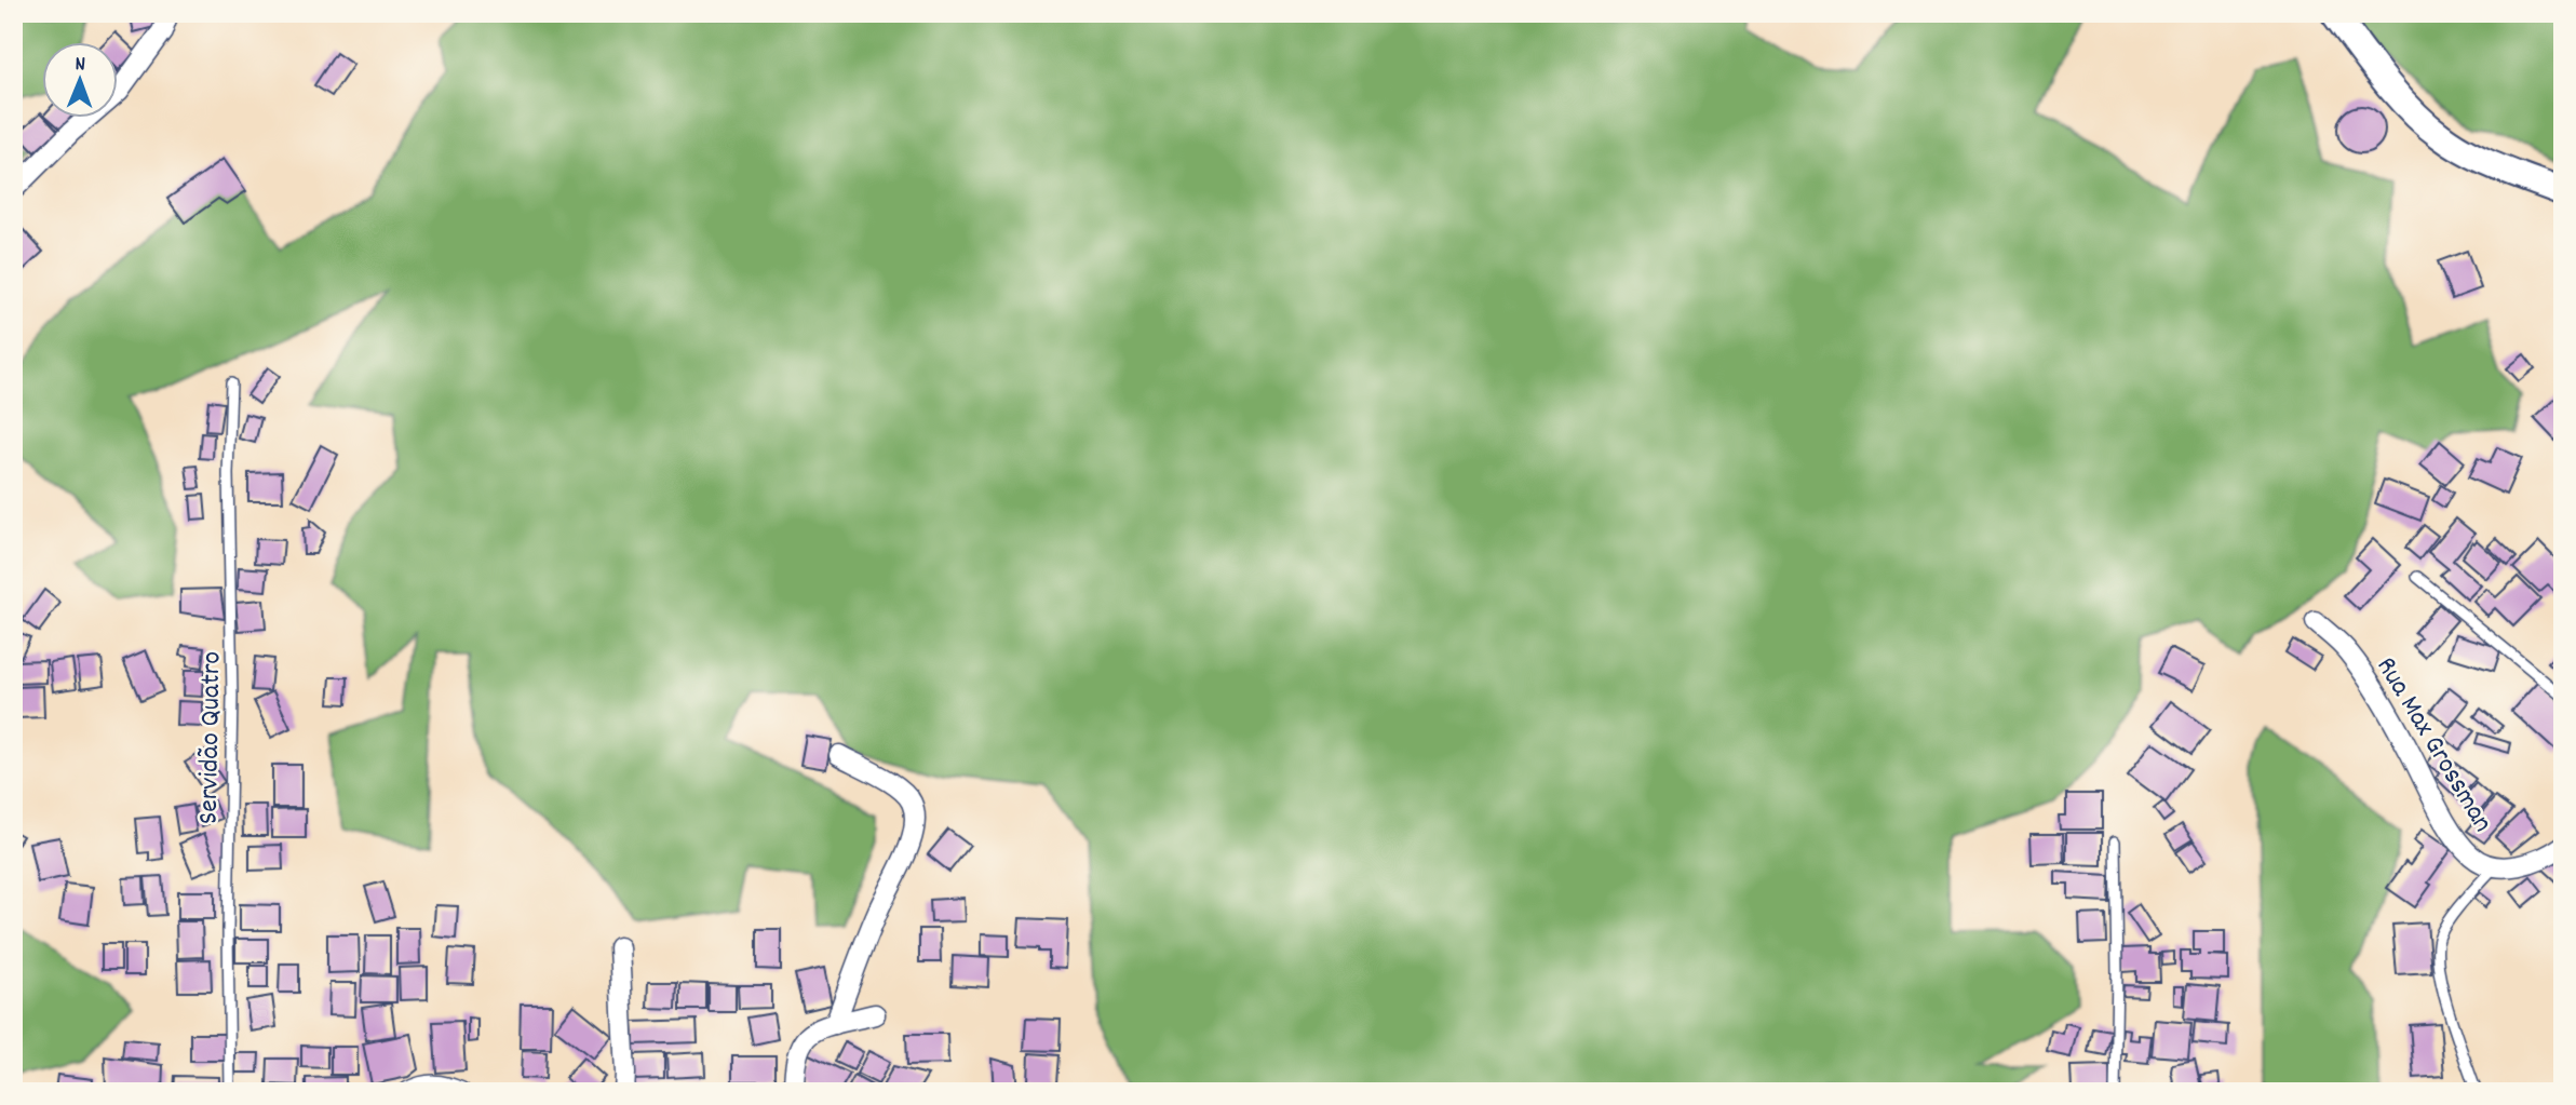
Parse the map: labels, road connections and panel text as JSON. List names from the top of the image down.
{
  "streets": {
    "street": ["Rua Max Grossman"],
    "lane": ["Servidão Quatro"]
  },
  "north": "top"
}
